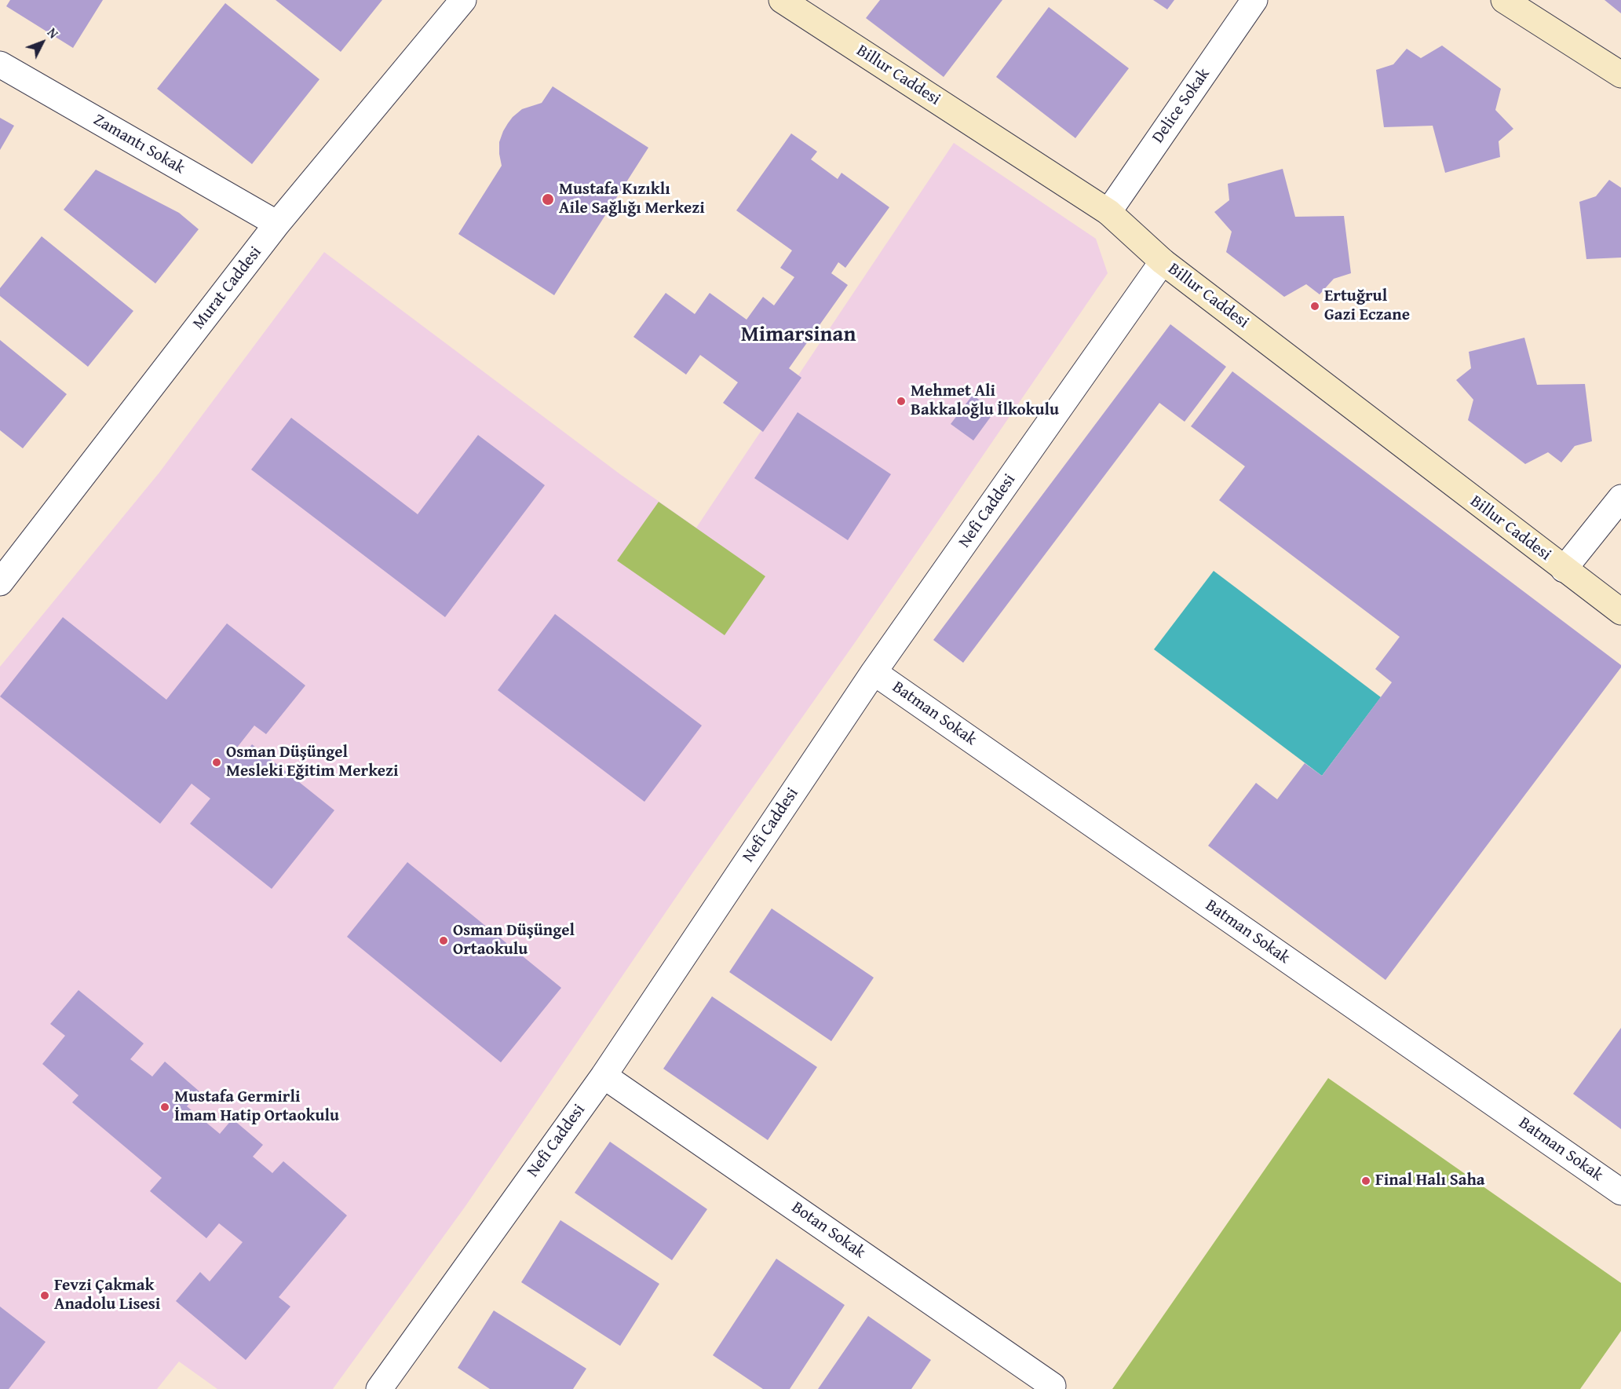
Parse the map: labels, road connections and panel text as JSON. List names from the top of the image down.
{
  "streets": {
    "street": [
      "Billur Caddesi",
      "Delice Sokak",
      "Zamantı Sokak",
      "Murat Caddesi",
      "Nefi Caddesi",
      "Batman Sokak",
      "Botan Sokak"
    ]
  },
  "crossings": [
    ["Billur Caddesi", "Delice Sokak"],
    ["Billur Caddesi", "Nefi Caddesi"],
    ["Zamantı Sokak", "Murat Caddesi"],
    ["Nefi Caddesi", "Batman Sokak"],
    ["Nefi Caddesi", "Botan Sokak"]
  ],
  "districts": ["Mimarsinan"],
  "places": [
    "Mustafa Kızıklı Aile Sağlığı Merkezi",
    "Ertuğrul Gazi Eczane",
    "Mehmet Ali Bakkaloğlu İlkokulu",
    "Osman Düşüngel Mesleki Eğitim Merkezi",
    "Osman Düşüngel Ortaokulu",
    "Mustafa Germirli İmam Hatip Ortaokulu",
    "Final Halı Saha",
    "Fevzi Çakmak Anadolu Lisesi"
  ],
  "north": "top right"
}
